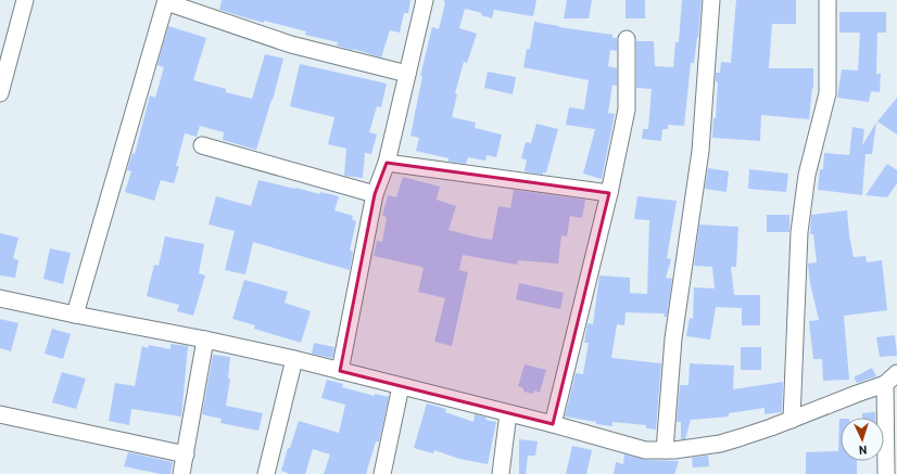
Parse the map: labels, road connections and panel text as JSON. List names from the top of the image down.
{
  "north": "bottom"
}
